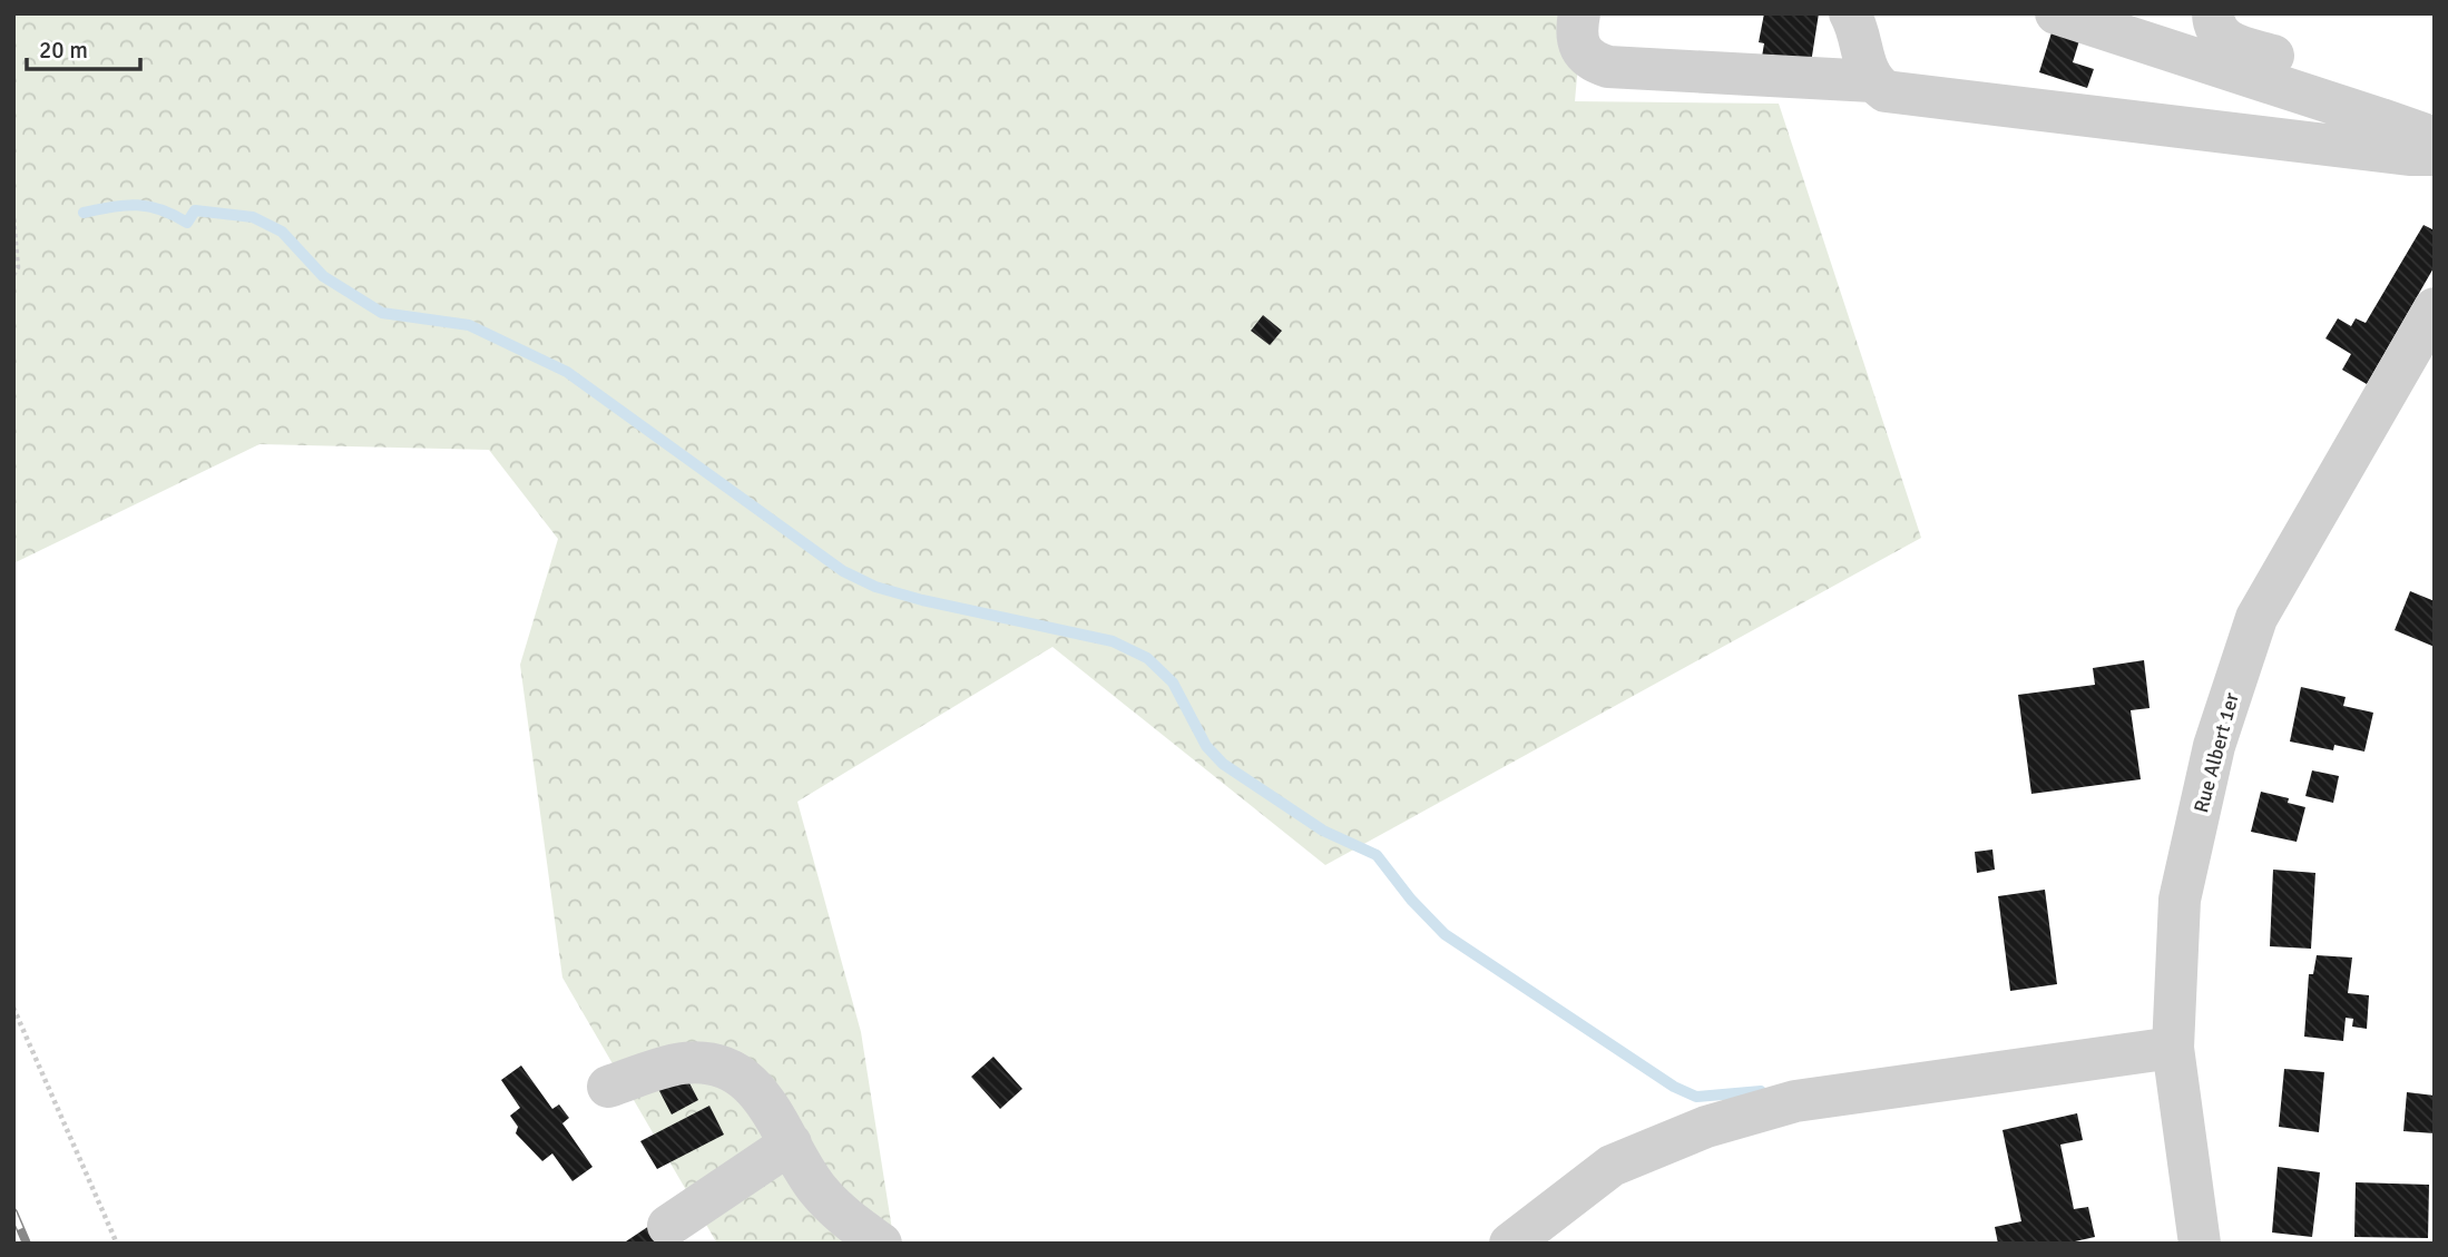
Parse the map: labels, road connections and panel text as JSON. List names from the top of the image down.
{
  "streets": {
    "street": ["Rue Albert 1er"]
  },
  "scale_bar": "20 m"
}
